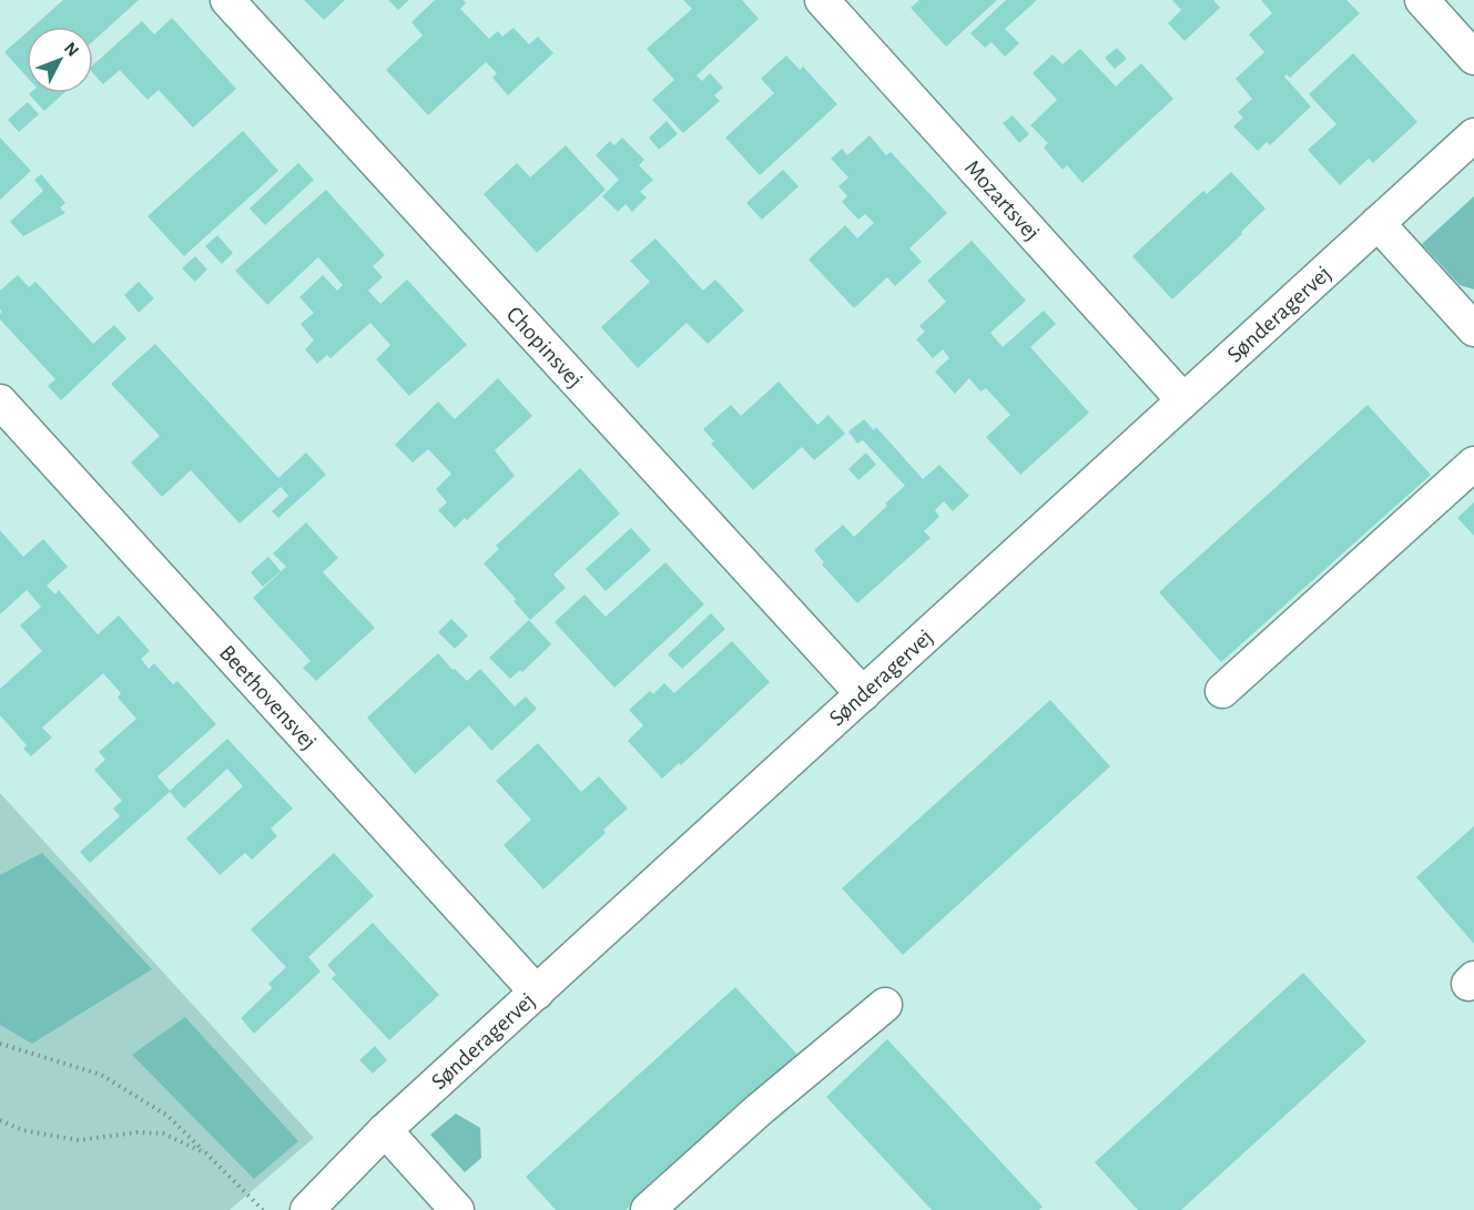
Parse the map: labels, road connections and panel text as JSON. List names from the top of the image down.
{
  "streets": {
    "street": [
      "Mozartsvej",
      "Sønderagervej",
      "Chopinsvej",
      "Beethovensvej"
    ]
  },
  "crossings": [
    ["Mozartsvej", "Sønderagervej"],
    ["Sønderagervej", "Chopinsvej"],
    ["Sønderagervej", "Beethovensvej"]
  ],
  "north": "top right"
}
